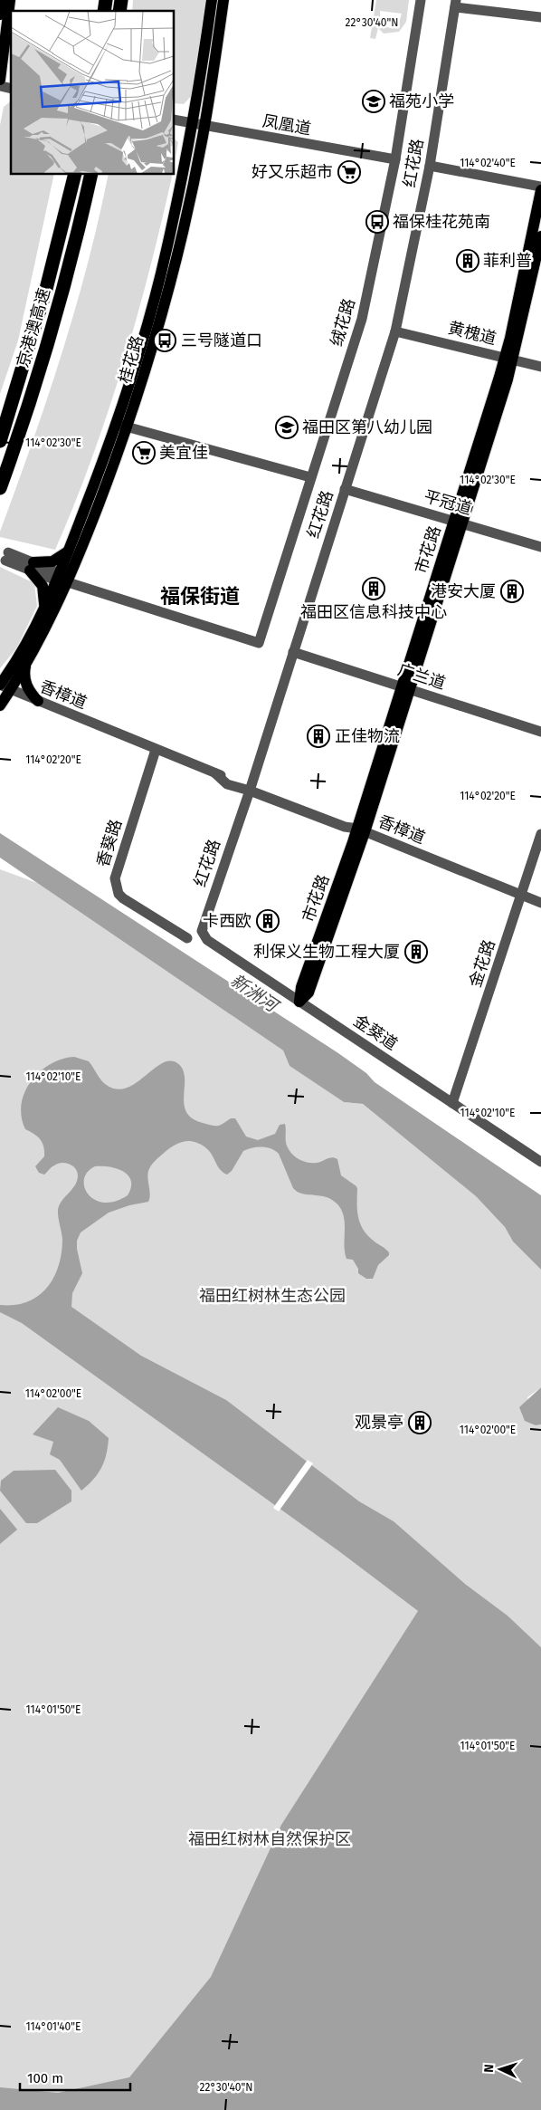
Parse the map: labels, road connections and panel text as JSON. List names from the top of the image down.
{
  "streets": {
    "highway": ["京港澳高速"],
    "main road": ["桂花路", "市花路"],
    "street": [
      "凤凰道",
      "红花路",
      "绒花路",
      "黄槐道",
      "平冠道",
      "广兰道",
      "香樟道",
      "香葵路",
      "金花路",
      "金葵道"
    ]
  },
  "crossings": [
    ["凤凰道", "绒花路"],
    ["凤凰道", "桂花路"],
    ["红花路", "黄槐道"],
    ["红花路", "平冠道"],
    ["红花路", "广兰道"],
    ["红花路", "香樟道"],
    ["红花路", "金葵道"],
    ["绒花路", "桂花路"],
    ["黄槐道", "市花路"],
    ["桂花路", "香樟道"],
    ["平冠道", "市花路"],
    ["市花路", "广兰道"],
    ["市花路", "香樟道"],
    ["市花路", "金葵道"],
    ["香樟道", "香葵路"],
    ["香樟道", "金花路"],
    ["金花路", "金葵道"]
  ],
  "districts": ["福保街道"],
  "water": ["新洲河"],
  "parks": ["福田红树林生态公园", "福田红树林自然保护区"],
  "places": {
    "school or university": ["福苑小学", "福田区第八幼儿园"],
    "supermarket": ["好又乐超市", "美宜佳"],
    "bus stop": ["福保桂花苑南", "三号隧道口"],
    "building": [
      "菲利普",
      "福田区信息科技中心",
      "港安大厦",
      "正佳物流",
      "卡西欧",
      "利保义生物工程大厦",
      "观景亭"
    ]
  },
  "scale_bar": "100 m",
  "north": "left",
  "coordinates": [
    "22°30'40\"N",
    "114°02'40\"E",
    "114°02'30\"E",
    "114°02'20\"E",
    "114°02'10\"E",
    "114°02'00\"E",
    "114°01'50\"E",
    "114°01'40\"E"
  ]
}
